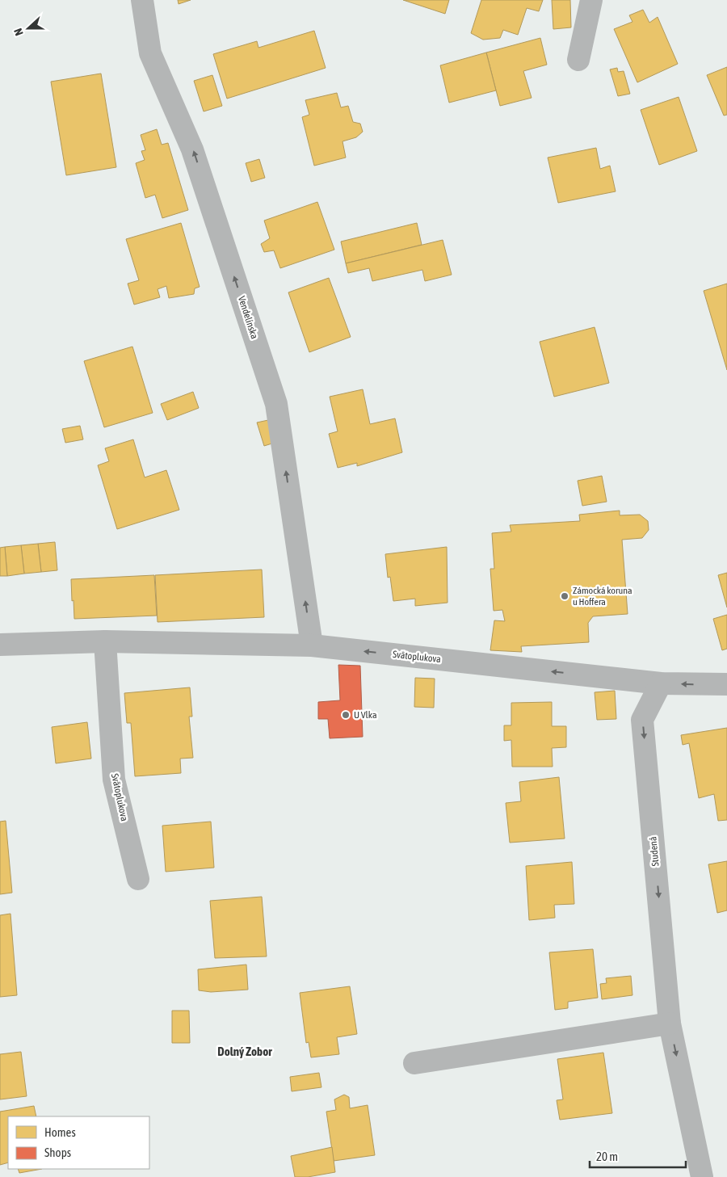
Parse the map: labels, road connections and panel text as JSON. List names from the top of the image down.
{
  "streets": {
    "street": ["Vendelínska", "Svätoplukova", "Studená"]
  },
  "crossings": [
    ["Vendelínska", "Svätoplukova"],
    ["Svätoplukova", "Studená"]
  ],
  "one_way": ["Vendelínska", "Svätoplukova", "Studená"],
  "districts": ["Dolný Zobor"],
  "places": ["Zámocká koruna u Hoffera", "U Vlka"],
  "legend": ["Homes", "Shops"],
  "scale_bar": "20 m",
  "north": "left"
}
